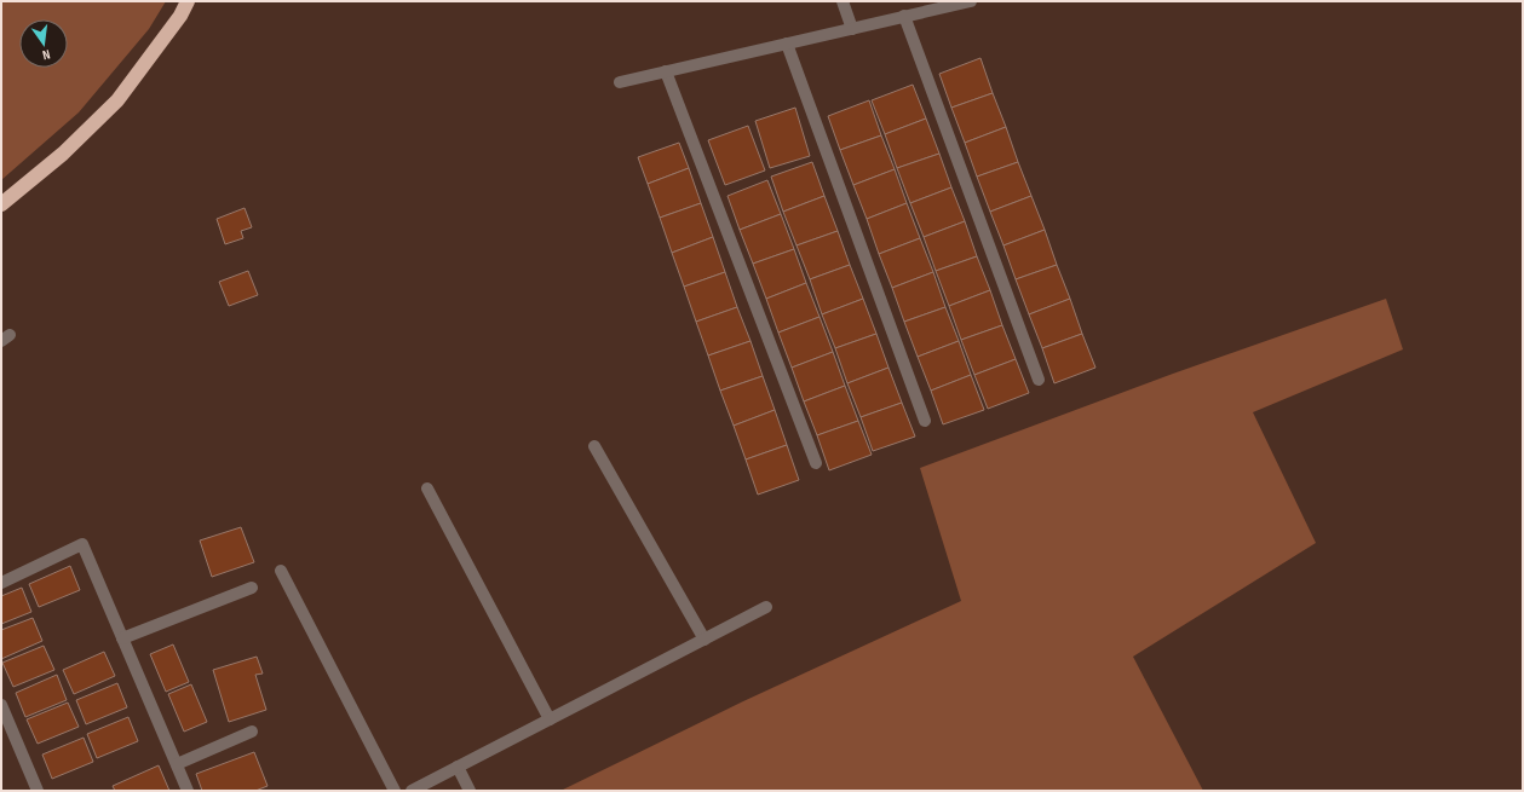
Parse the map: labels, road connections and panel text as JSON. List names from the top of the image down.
{
  "north": "bottom"
}
